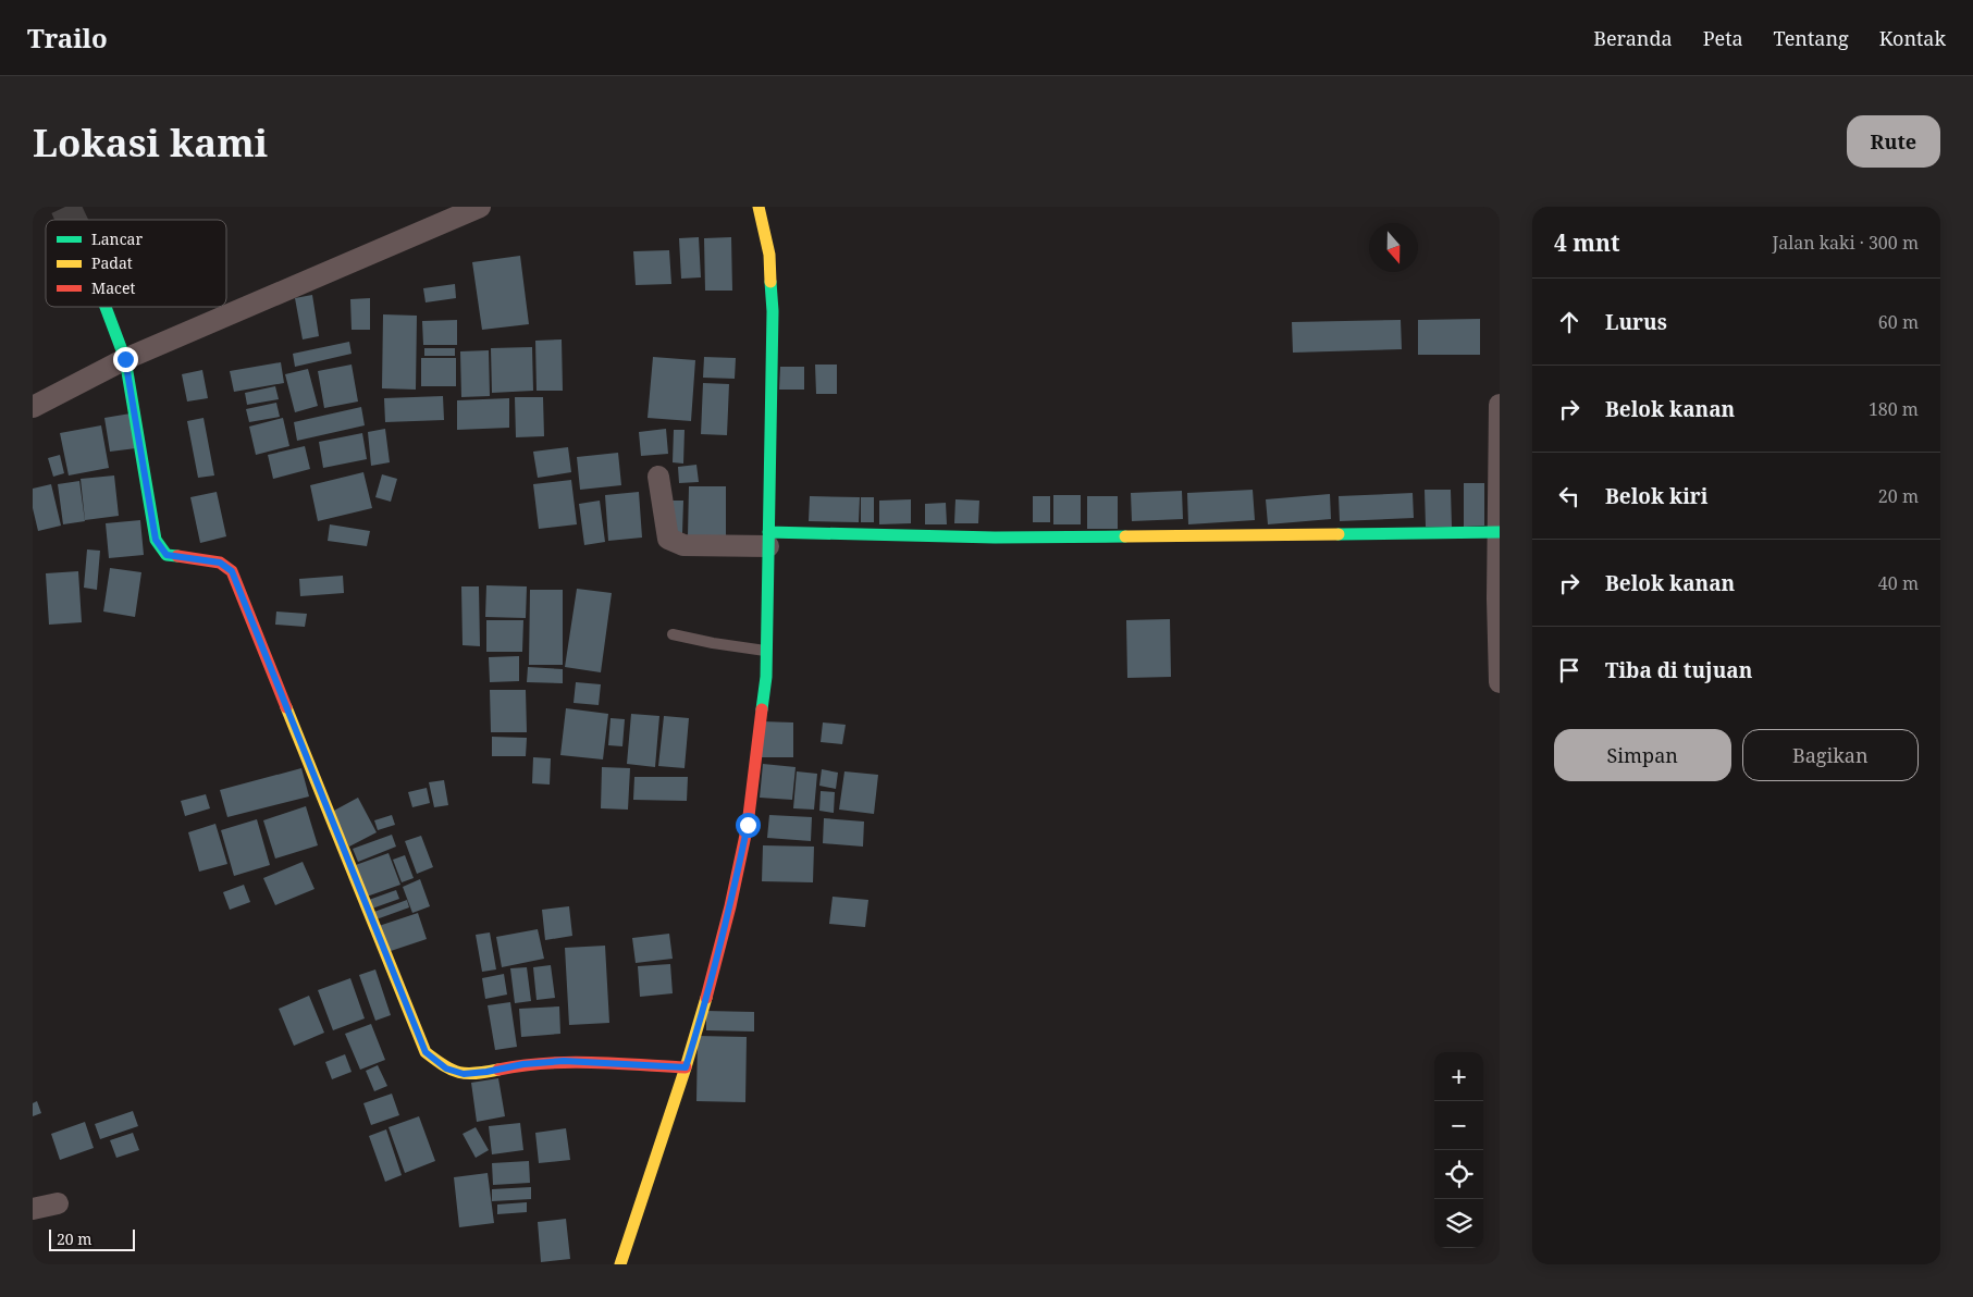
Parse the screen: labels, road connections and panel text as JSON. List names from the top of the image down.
{
  "legend": ["Lancar", "Padat", "Macet"],
  "scale_bar": "20 m",
  "north": "bottom",
  "page": {
    "header": "Trailo",
    "nav": [
      "Beranda",
      "Peta",
      "Tentang",
      "Kontak"
    ],
    "buttons": [
      "Rute",
      ["Simpan", "Bagikan"]
    ],
    "title": "Lokasi kami",
    "heading": ["4 mnt", "Jalan kaki · 300 m"],
    "list": [
      ["Lurus", "60 m"],
      ["Belok kanan", "180 m"],
      ["Belok kiri", "20 m"],
      ["Belok kanan", "40 m"],
      "Tiba di tujuan"
    ],
    "map_buttons": ["+", "−"],
    "scale": "20 m"
  }
}
